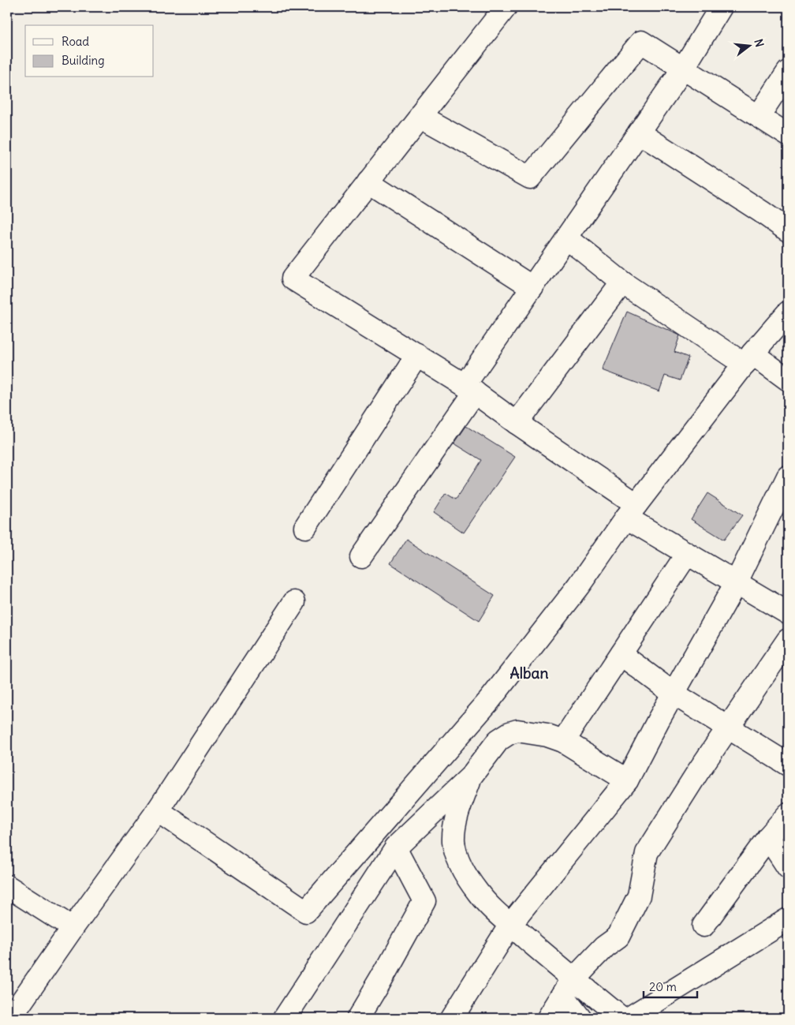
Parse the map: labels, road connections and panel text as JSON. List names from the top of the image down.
{
  "districts": ["Alban"],
  "legend": ["Road", "Building"],
  "scale_bar": "20 m",
  "north": "right"
}
